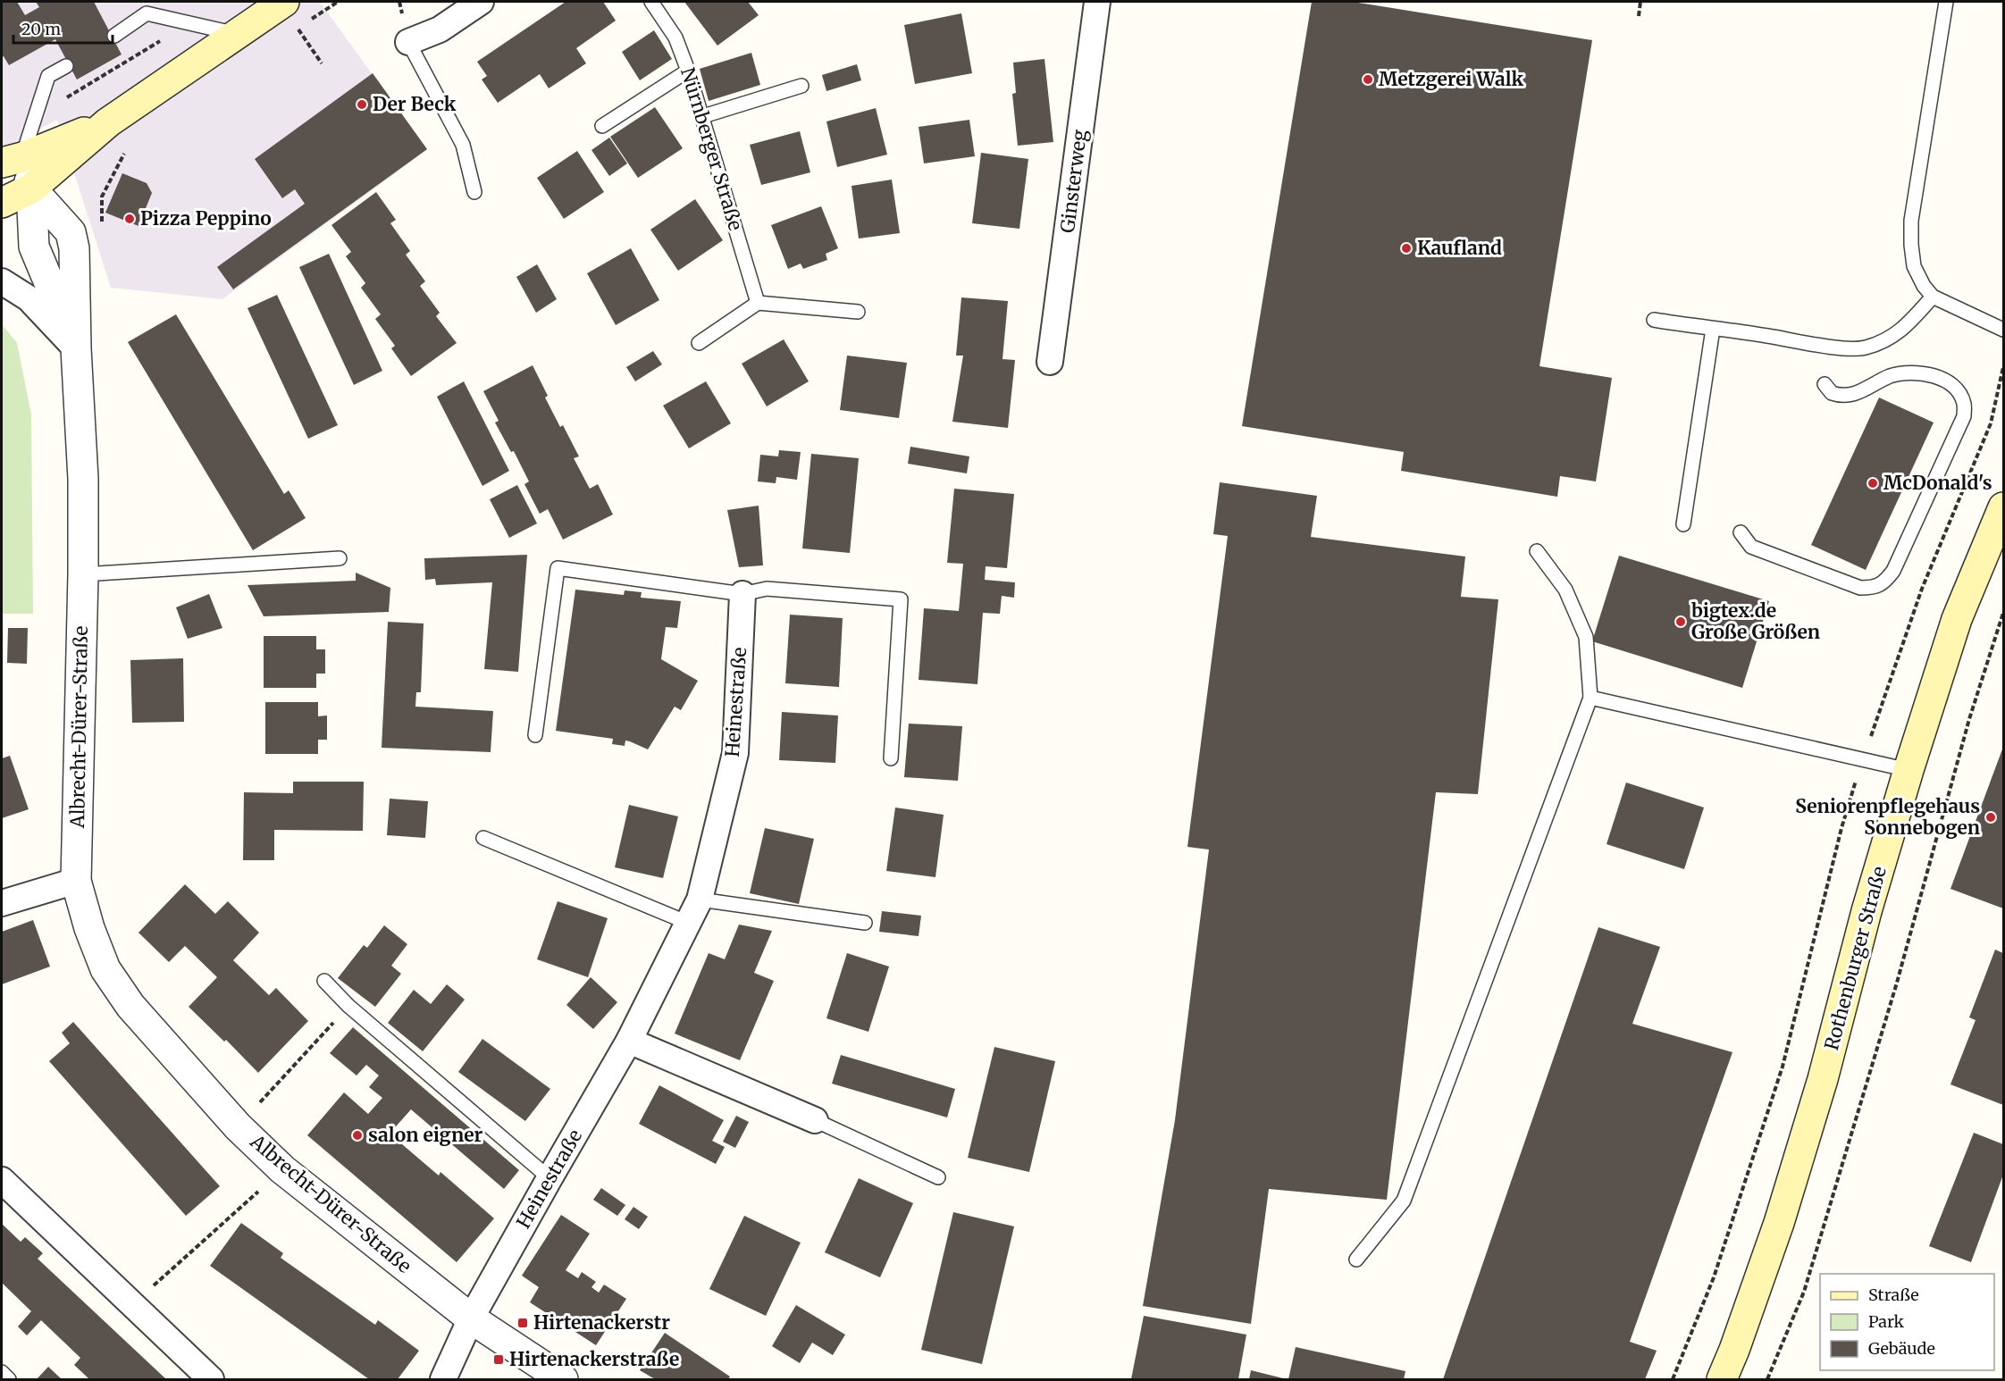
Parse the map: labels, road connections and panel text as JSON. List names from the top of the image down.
{
  "streets": {
    "main road": ["Rothenburger Straße"],
    "street": ["Ginsterweg", "Heinestraße", "Albrecht-Dürer-Straße"],
    "lane": ["Nürnberger Straße"]
  },
  "crossings": [
    ["Heinestraße", "Albrecht-Dürer-Straße"]
  ],
  "places": {
    "other": [
      "Metzgerei Walk",
      "Der Beck",
      "Pizza Peppino",
      "Kaufland",
      "McDonald's",
      "bigtex.de Große Größen",
      "Seniorenpflegehaus Sonnebogen",
      "salon eigner"
    ],
    "transit": ["Hirtenackerstr", "Hirtenackerstraße"]
  },
  "legend": ["Straße", "Park", "Gebäude"],
  "scale_bar": "20 m"
}
